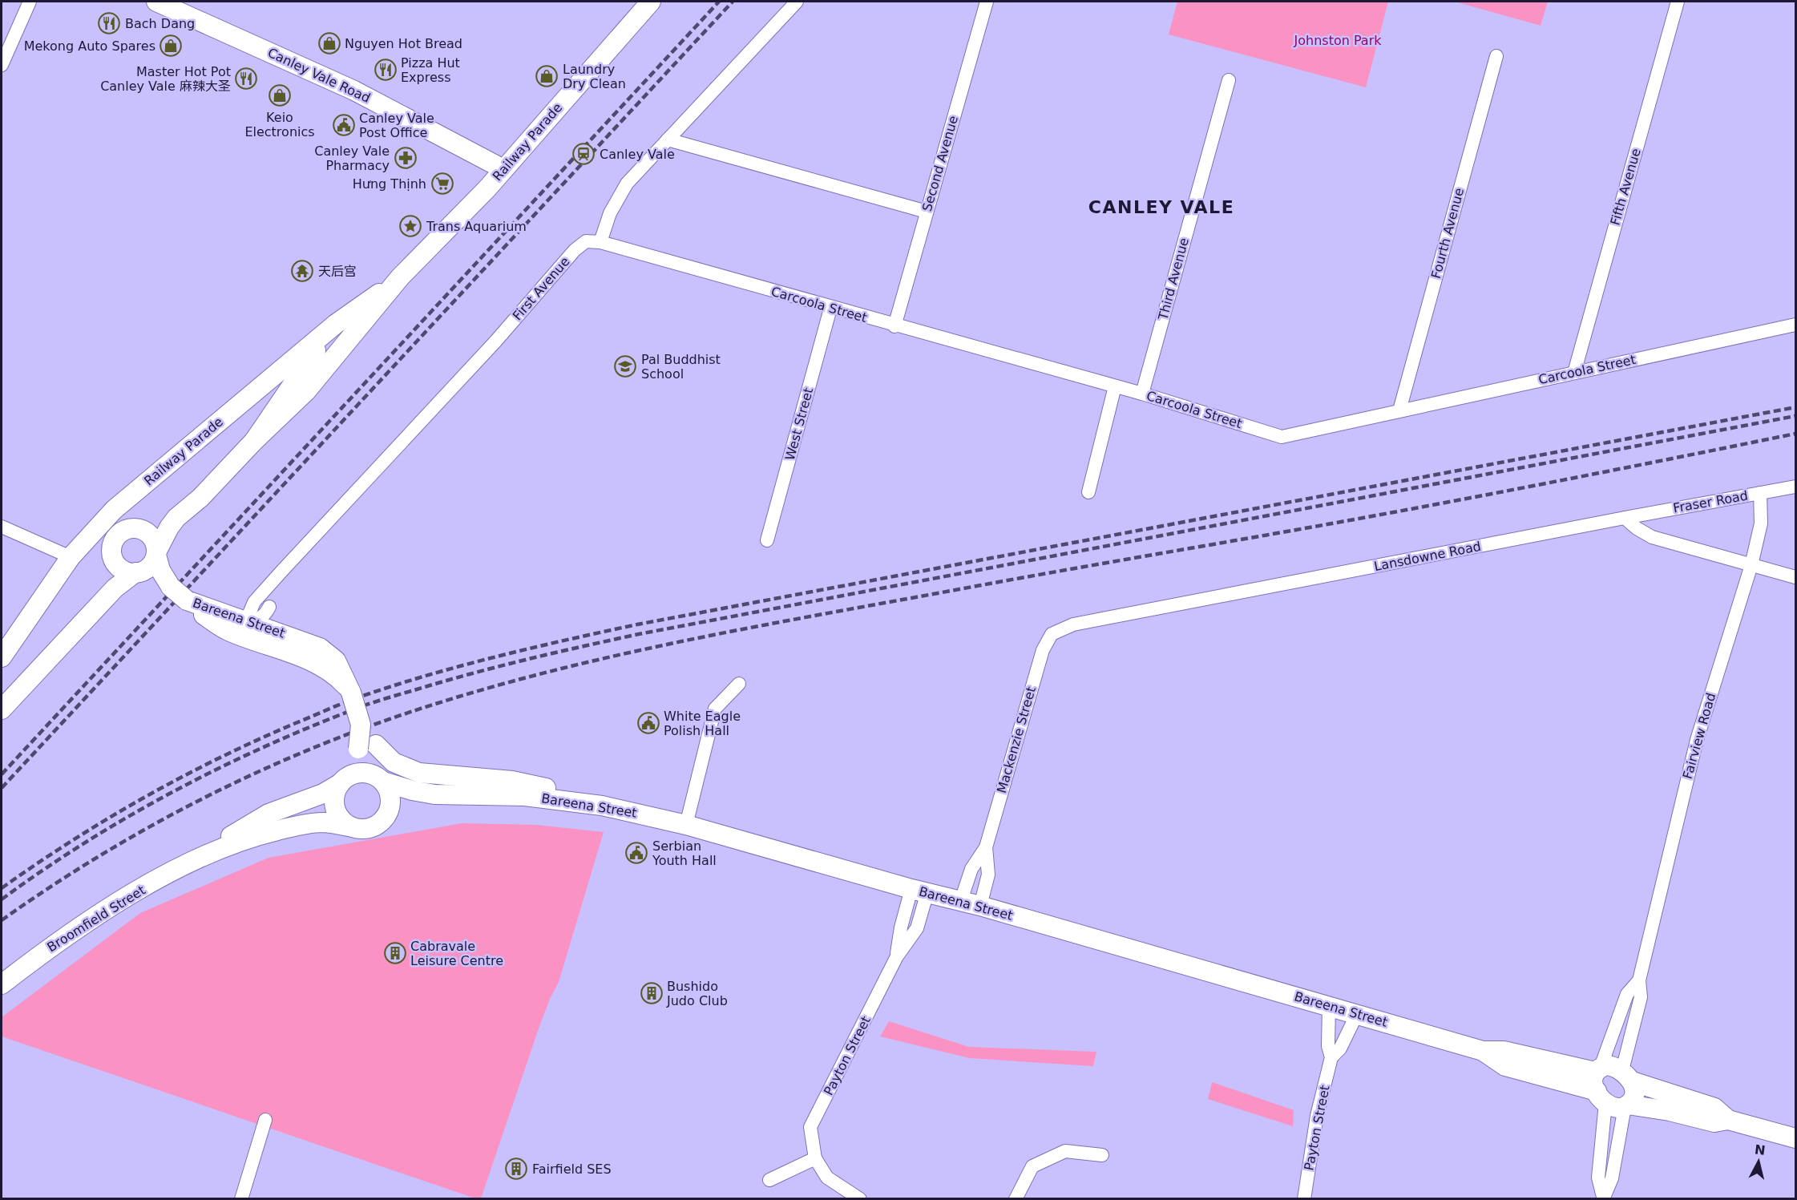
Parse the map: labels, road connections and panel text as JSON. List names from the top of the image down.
{
  "streets": {
    "main road": [
      "Canley Vale Road",
      "Railway Parade",
      "Bareena Street",
      "Broomfield Street"
    ],
    "street": [
      "Second Avenue",
      "Fifth Avenue",
      "Fourth Avenue",
      "Third Avenue",
      "First Avenue",
      "Carcoola Street",
      "West Street",
      "Fraser Road",
      "Lansdowne Road",
      "Fairview Road",
      "Mackenzie Street",
      "Payton Street"
    ]
  },
  "crossings": [
    ["Canley Vale Road", "Railway Parade"],
    ["Second Avenue", "Carcoola Street"],
    ["Fifth Avenue", "Carcoola Street"],
    ["Fourth Avenue", "Carcoola Street"],
    ["Third Avenue", "Carcoola Street"],
    ["First Avenue", "Carcoola Street"],
    ["First Avenue", "Bareena Street"],
    ["Carcoola Street", "West Street"],
    ["Fraser Road", "Lansdowne Road"],
    ["Fraser Road", "Fairview Road"],
    ["Lansdowne Road", "Mackenzie Street"],
    ["Bareena Street", "Fairview Road"],
    ["Bareena Street", "Mackenzie Street"],
    ["Bareena Street", "Payton Street"]
  ],
  "districts": ["CANLEY VALE"],
  "parks": ["Johnston Park"],
  "places": {
    "restaurant": ["Bach Dang", "Pizza Hut Express", "Master Hot Pot Canley Vale 麻辣大圣"],
    "shop": [
      "Nguyen Hot Bread",
      "Mekong Auto Spares",
      "Laundry Dry Clean",
      "Keio Electronics"
    ],
    "public building": ["Canley Vale Post Office", "White Eagle Polish Hall", "Serbian Youth Hall"],
    "station": ["Canley Vale"],
    "pharmacy": ["Canley Vale Pharmacy"],
    "supermarket": ["Hưng Thịnh"],
    "place": ["Trans Aquarium"],
    "temple": ["天后宫"],
    "school or university": ["Pal Buddhist School"],
    "building": ["Cabravale Leisure Centre", "Bushido Judo Club", "Fairfield SES"]
  },
  "north": "top"
}
